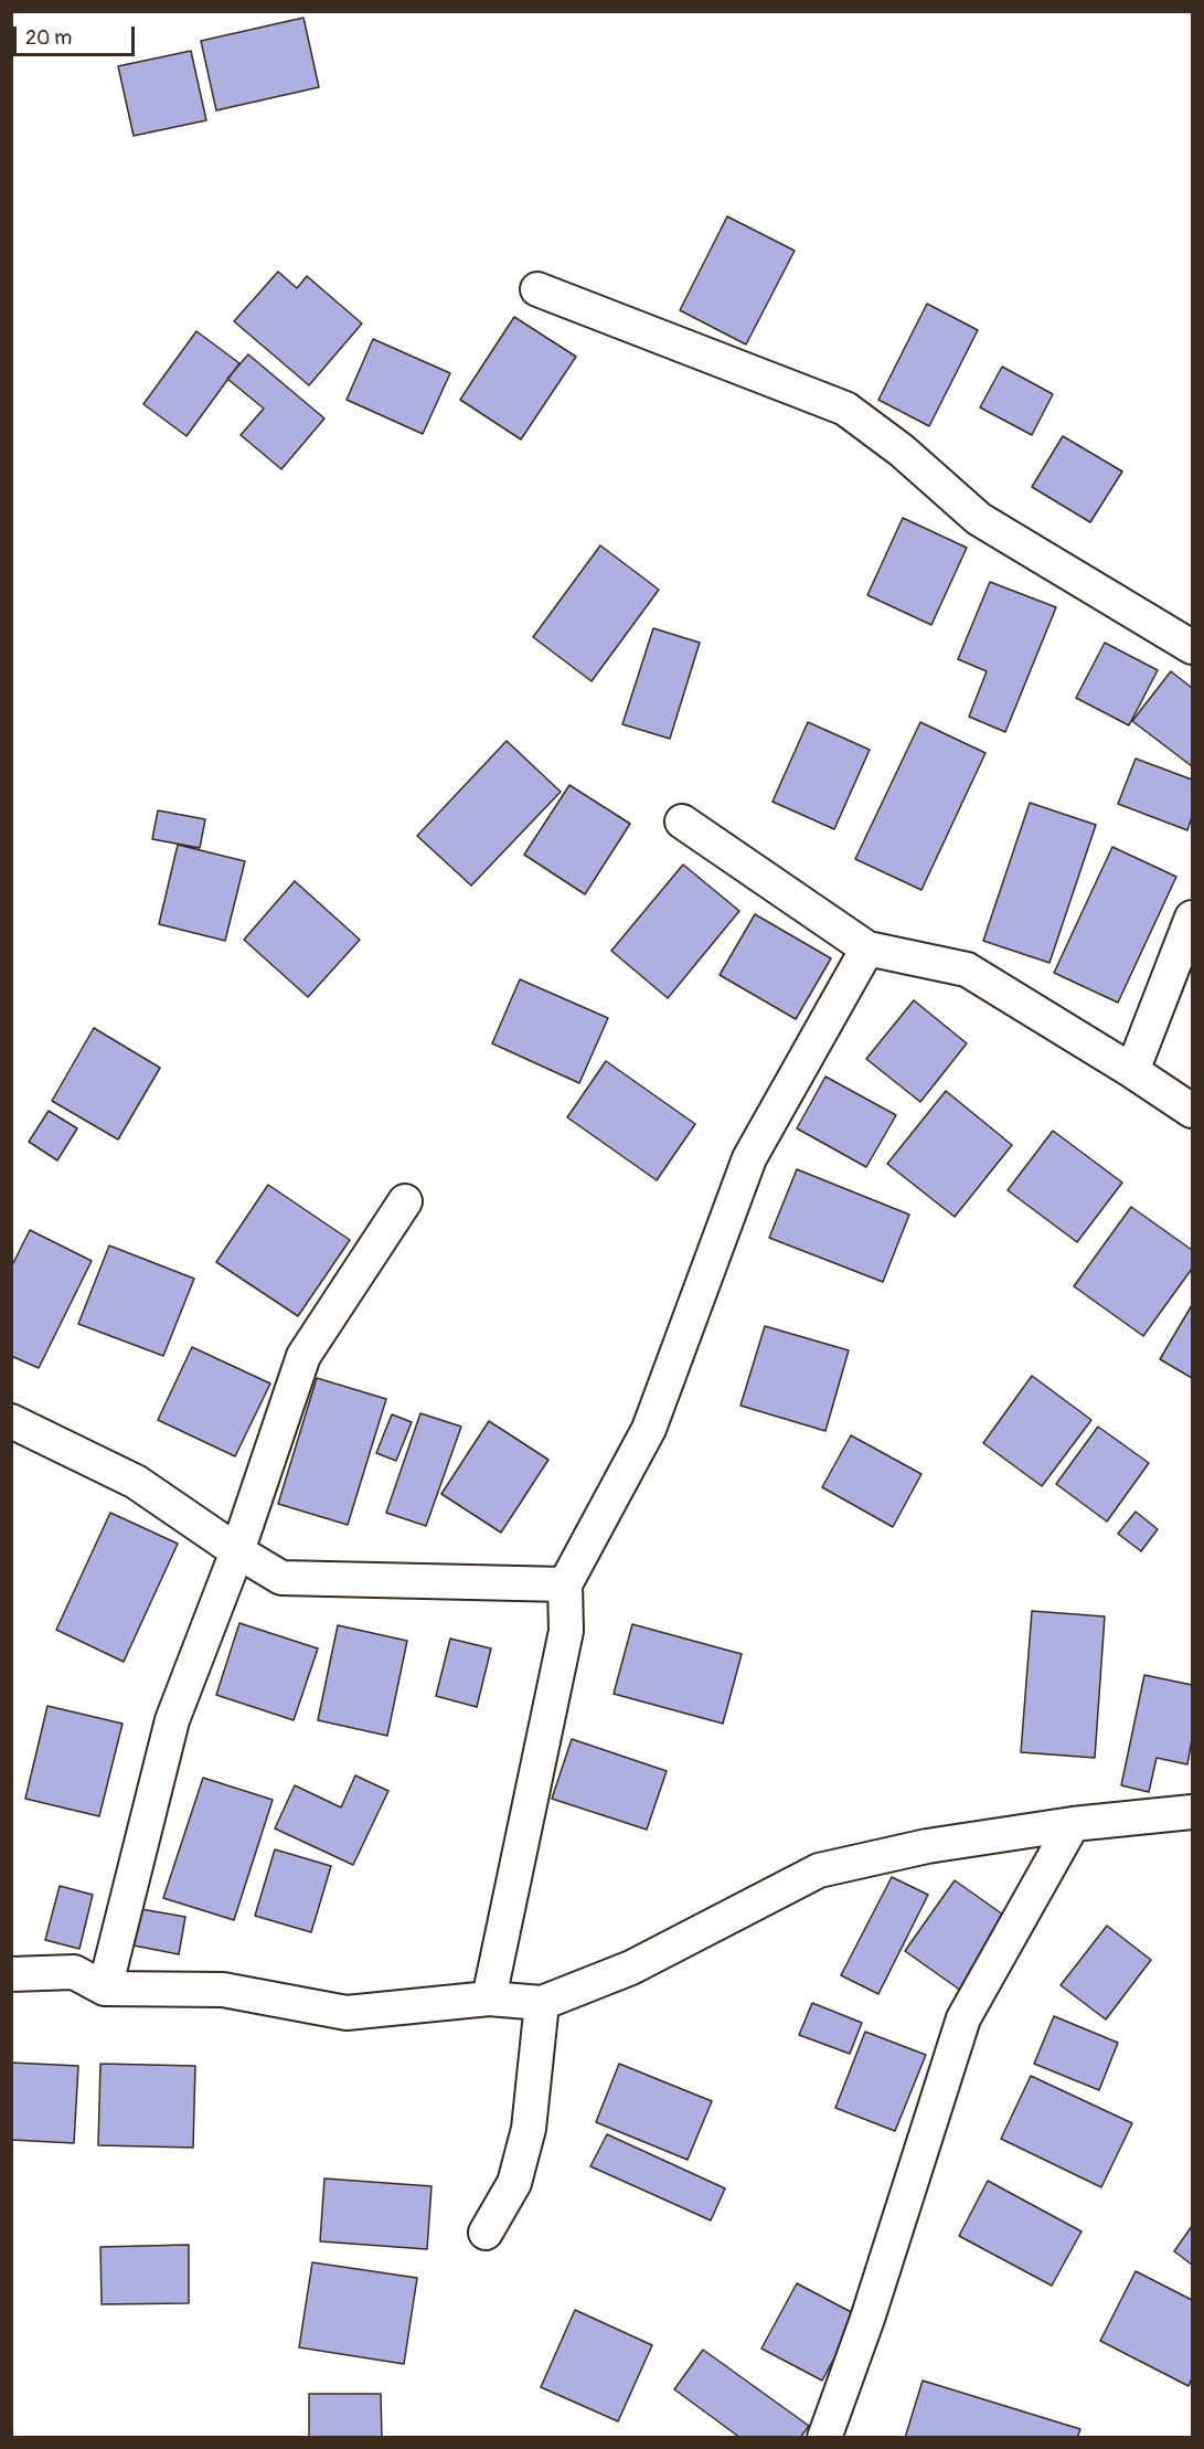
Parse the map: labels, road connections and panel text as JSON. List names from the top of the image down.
{
  "scale_bar": "20 m"
}
